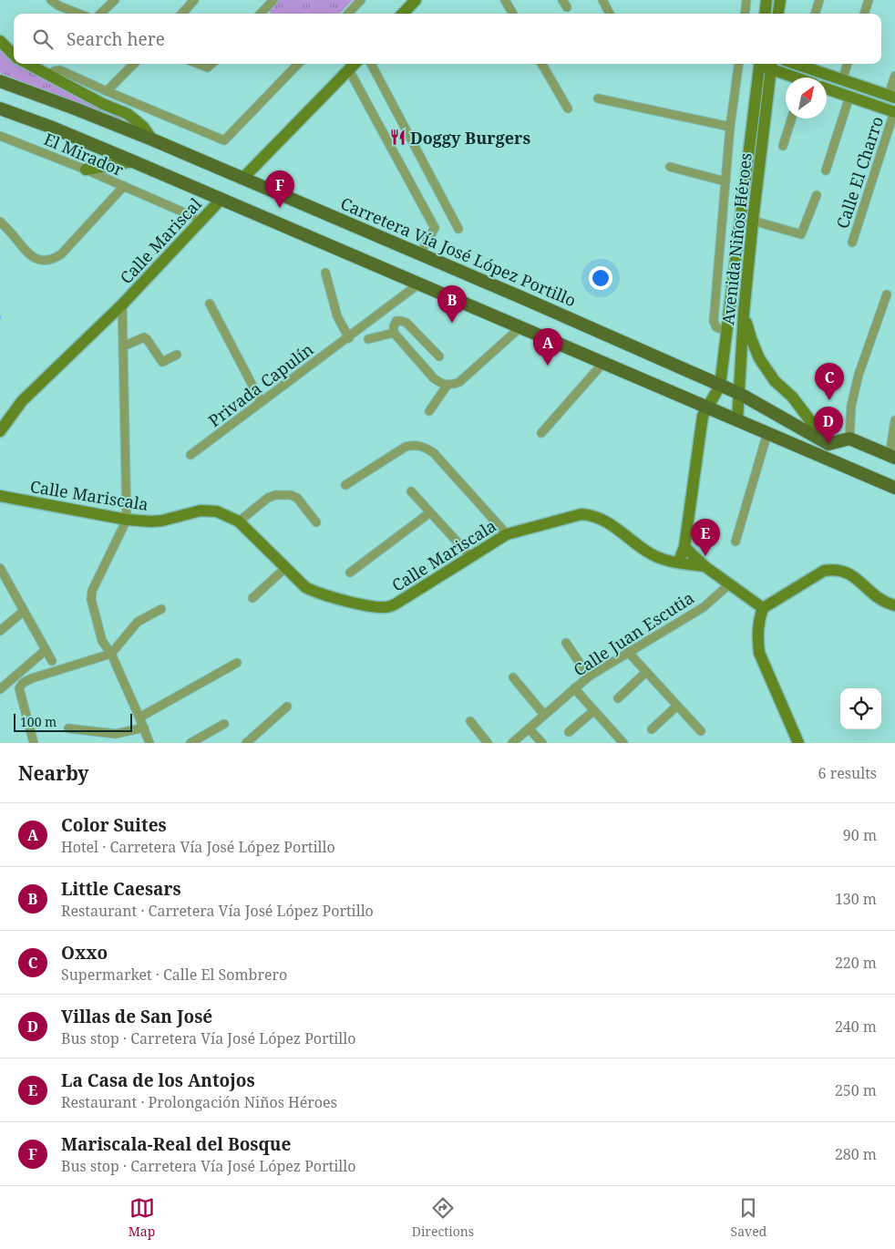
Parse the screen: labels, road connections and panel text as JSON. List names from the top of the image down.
{
  "streets": {
    "main road": [
      "Avenida Niños Héroes",
      "Calle Mariscal",
      "Carretera Vía José López Portillo",
      "Calle Mariscala"
    ],
    "street": [
      "El Mirador",
      "Calle El Charro",
      "Privada Capulín",
      "Calle Juan Escutia"
    ]
  },
  "crossings": [
    ["Avenida Niños Héroes", "Carretera Vía José López Portillo"],
    ["Avenida Niños Héroes", "Calle Mariscala"]
  ],
  "places": {
    "restaurant": ["Doggy Burgers"]
  },
  "scale_bar": "100 m",
  "north": "top right",
  "page": {
    "search": "Search here",
    "pins": [
      "F",
      "B",
      "A",
      "C",
      "D",
      "E"
    ],
    "scale": "100 m",
    "heading": ["Nearby", "6 results"],
    "list": [
      {
        "mark": "A",
        "name": "Color Suites",
        "note": "Hotel · Carretera Vía José López Portillo",
        "value": "90 m"
      },
      {
        "mark": "B",
        "name": "Little Caesars",
        "note": "Restaurant · Carretera Vía José López Portillo",
        "value": "130 m"
      },
      {
        "mark": "C",
        "name": "Oxxo",
        "note": "Supermarket · Calle El Sombrero",
        "value": "220 m"
      },
      {
        "mark": "D",
        "name": "Villas de San José",
        "note": "Bus stop · Carretera Vía José López Portillo",
        "value": "240 m"
      },
      {
        "mark": "E",
        "name": "La Casa de los Antojos",
        "note": "Restaurant · Prolongación Niños Héroes",
        "value": "250 m"
      },
      {
        "mark": "F",
        "name": "Mariscala-Real del Bosque",
        "note": "Bus stop · Carretera Vía José López Portillo",
        "value": "280 m"
      }
    ],
    "nav": ["Map", "Directions", "Saved"]
  }
}
